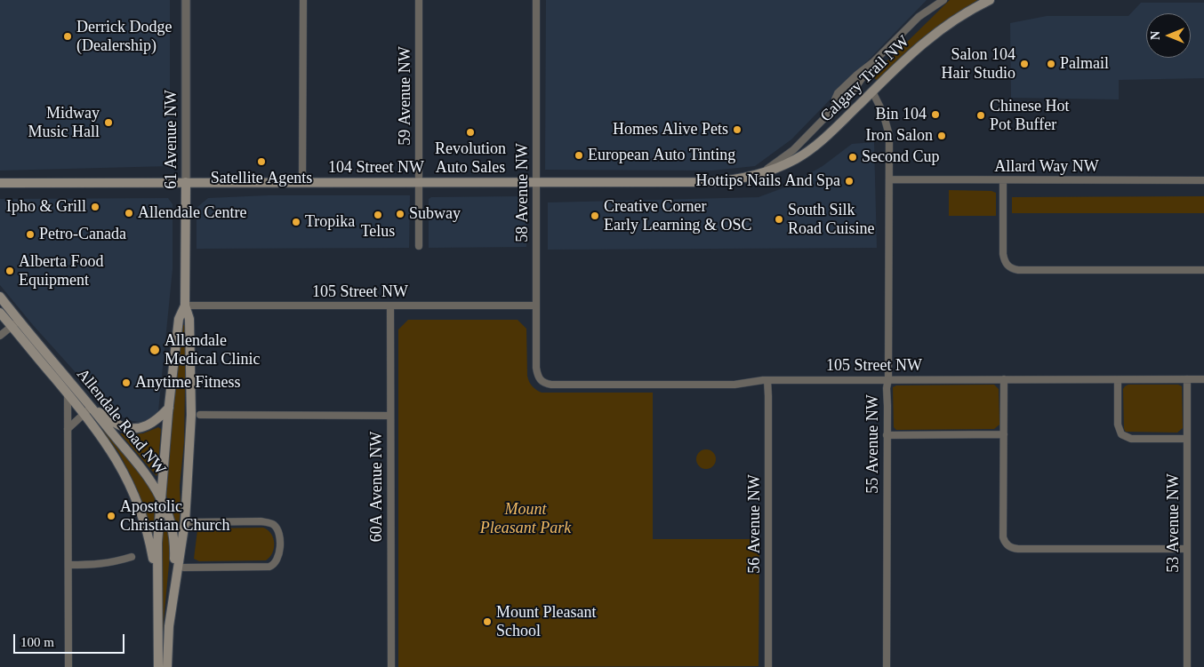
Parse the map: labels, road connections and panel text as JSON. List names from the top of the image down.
{
  "streets": {
    "main road": [
      "Calgary Trail NW",
      "61 Avenue NW",
      "104 Street NW",
      "Allendale Road NW"
    ],
    "street": [
      "59 Avenue NW",
      "Allard Way NW",
      "58 Avenue NW",
      "105 Street NW",
      "55 Avenue NW",
      "60A Avenue NW",
      "53 Avenue NW",
      "56 Avenue NW"
    ]
  },
  "crossings": [
    ["Calgary Trail NW", "104 Street NW"],
    ["Calgary Trail NW", "55 Avenue NW"],
    ["59 Avenue NW", "104 Street NW"],
    ["61 Avenue NW", "104 Street NW"],
    ["61 Avenue NW", "105 Street NW"],
    ["61 Avenue NW", "Allendale Road NW"],
    ["Allard Way NW", "55 Avenue NW"],
    ["104 Street NW", "58 Avenue NW"],
    ["58 Avenue NW", "105 Street NW"],
    ["105 Street NW", "55 Avenue NW"],
    ["105 Street NW", "60A Avenue NW"],
    ["105 Street NW", "53 Avenue NW"],
    ["105 Street NW", "56 Avenue NW"]
  ],
  "parks": ["Mount Pleasant Park"],
  "places": [
    "Derrick Dodge (Dealership)",
    "Salon 104 Hair Studio",
    "Palmail",
    "Bin 104",
    "Chinese Hot Pot Buffer",
    "Midway Music Hall",
    "Homes Alive Pets",
    "Revolution Auto Sales",
    "Iron Salon",
    "European Auto Tinting",
    "Second Cup",
    "Satellite Agents",
    "Hottips Nails And Spa",
    "Ipho & Grill",
    "Allendale Centre",
    "Subway",
    "Telus",
    "Creative Corner Early Learning & OSC",
    "South Silk Road Cuisine",
    "Tropika",
    "Petro-Canada",
    "Alberta Food Equipment",
    "Allendale Medical Clinic",
    "Anytime Fitness",
    "Apostolic Christian Church",
    "Mount Pleasant School"
  ],
  "scale_bar": "100 m",
  "north": "left"
}
